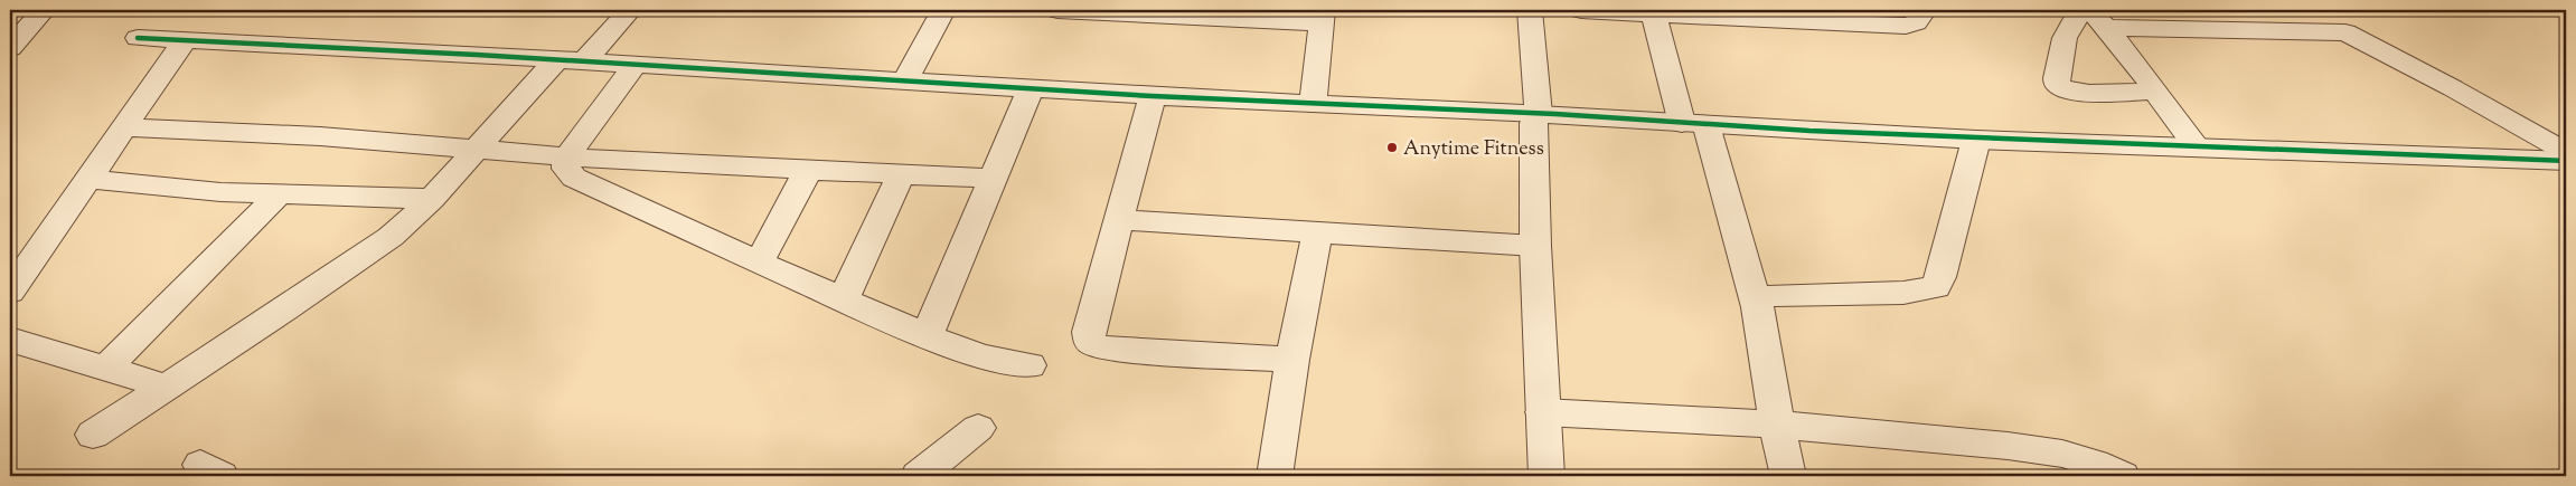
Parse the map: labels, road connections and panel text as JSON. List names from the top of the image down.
{
  "places": ["Anytime Fitness"]
}
